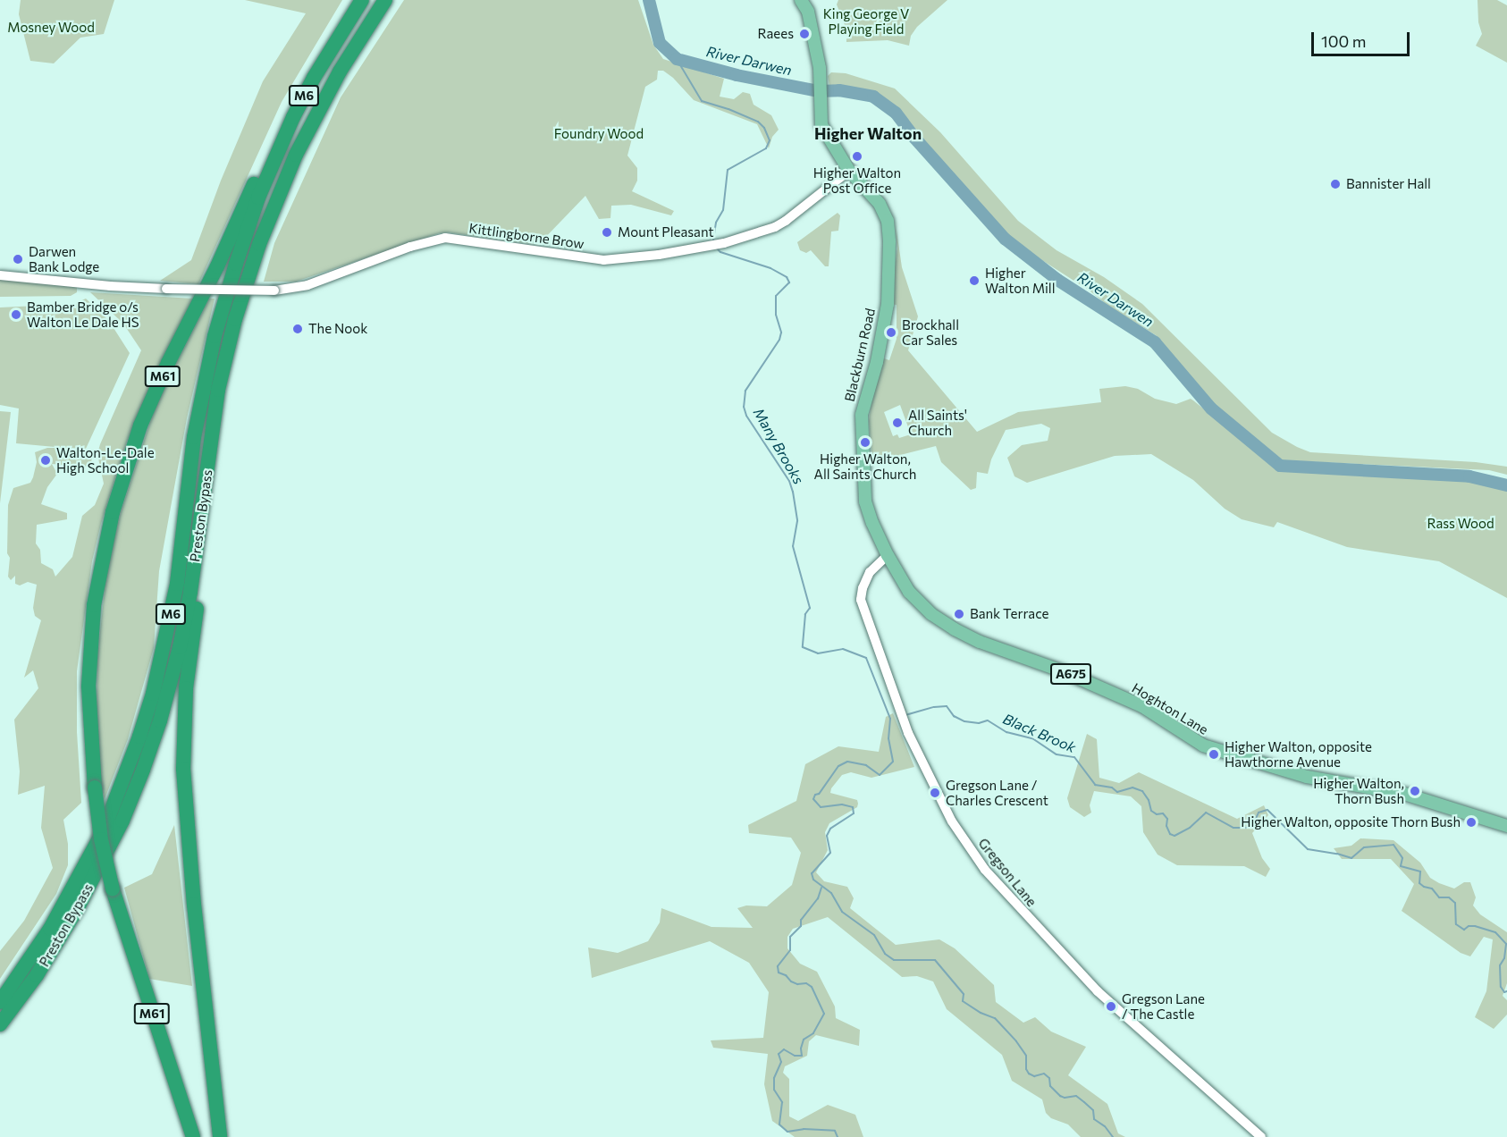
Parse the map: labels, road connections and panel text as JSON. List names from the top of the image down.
{
  "streets": {
    "highway": ["M6", "M61", "Preston Bypass"],
    "main road": ["Blackburn Road", "A675", "Hoghton Lane"],
    "street": ["Kittlingborne Brow", "Gregson Lane"]
  },
  "crossings": [
    ["Kittlingborne Brow", "Blackburn Road"],
    ["Kittlingborne Brow", "A675"],
    ["Blackburn Road", "A675"],
    ["Blackburn Road", "Hoghton Lane"],
    ["Blackburn Road", "Gregson Lane"],
    ["Hoghton Lane", "Gregson Lane"]
  ],
  "districts": ["Higher Walton"],
  "water": ["River Darwen", "Many Brooks", "Black Brook"],
  "parks": [
    "King George V Playing Field",
    "Mosney Wood",
    "Foundry Wood",
    "Rass Wood"
  ],
  "places": [
    "Raees",
    "Higher Walton Post Office",
    "Bannister Hall",
    "Mount Pleasant",
    "Darwen Bank Lodge",
    "Higher Walton Mill",
    "Bamber Bridge o/s Walton Le Dale HS",
    "The Nook",
    "Brockhall Car Sales",
    "All Saints' Church",
    "Higher Walton, All Saints Church",
    "Walton-Le-Dale High School",
    "Bank Terrace",
    "Higher Walton, opposite Hawthorne Avenue",
    "Higher Walton, Thorn Bush",
    "Gregson Lane / Charles Crescent",
    "Higher Walton, opposite Thorn Bush",
    "Gregson Lane / The Castle"
  ],
  "scale_bar": "100 m"
}
